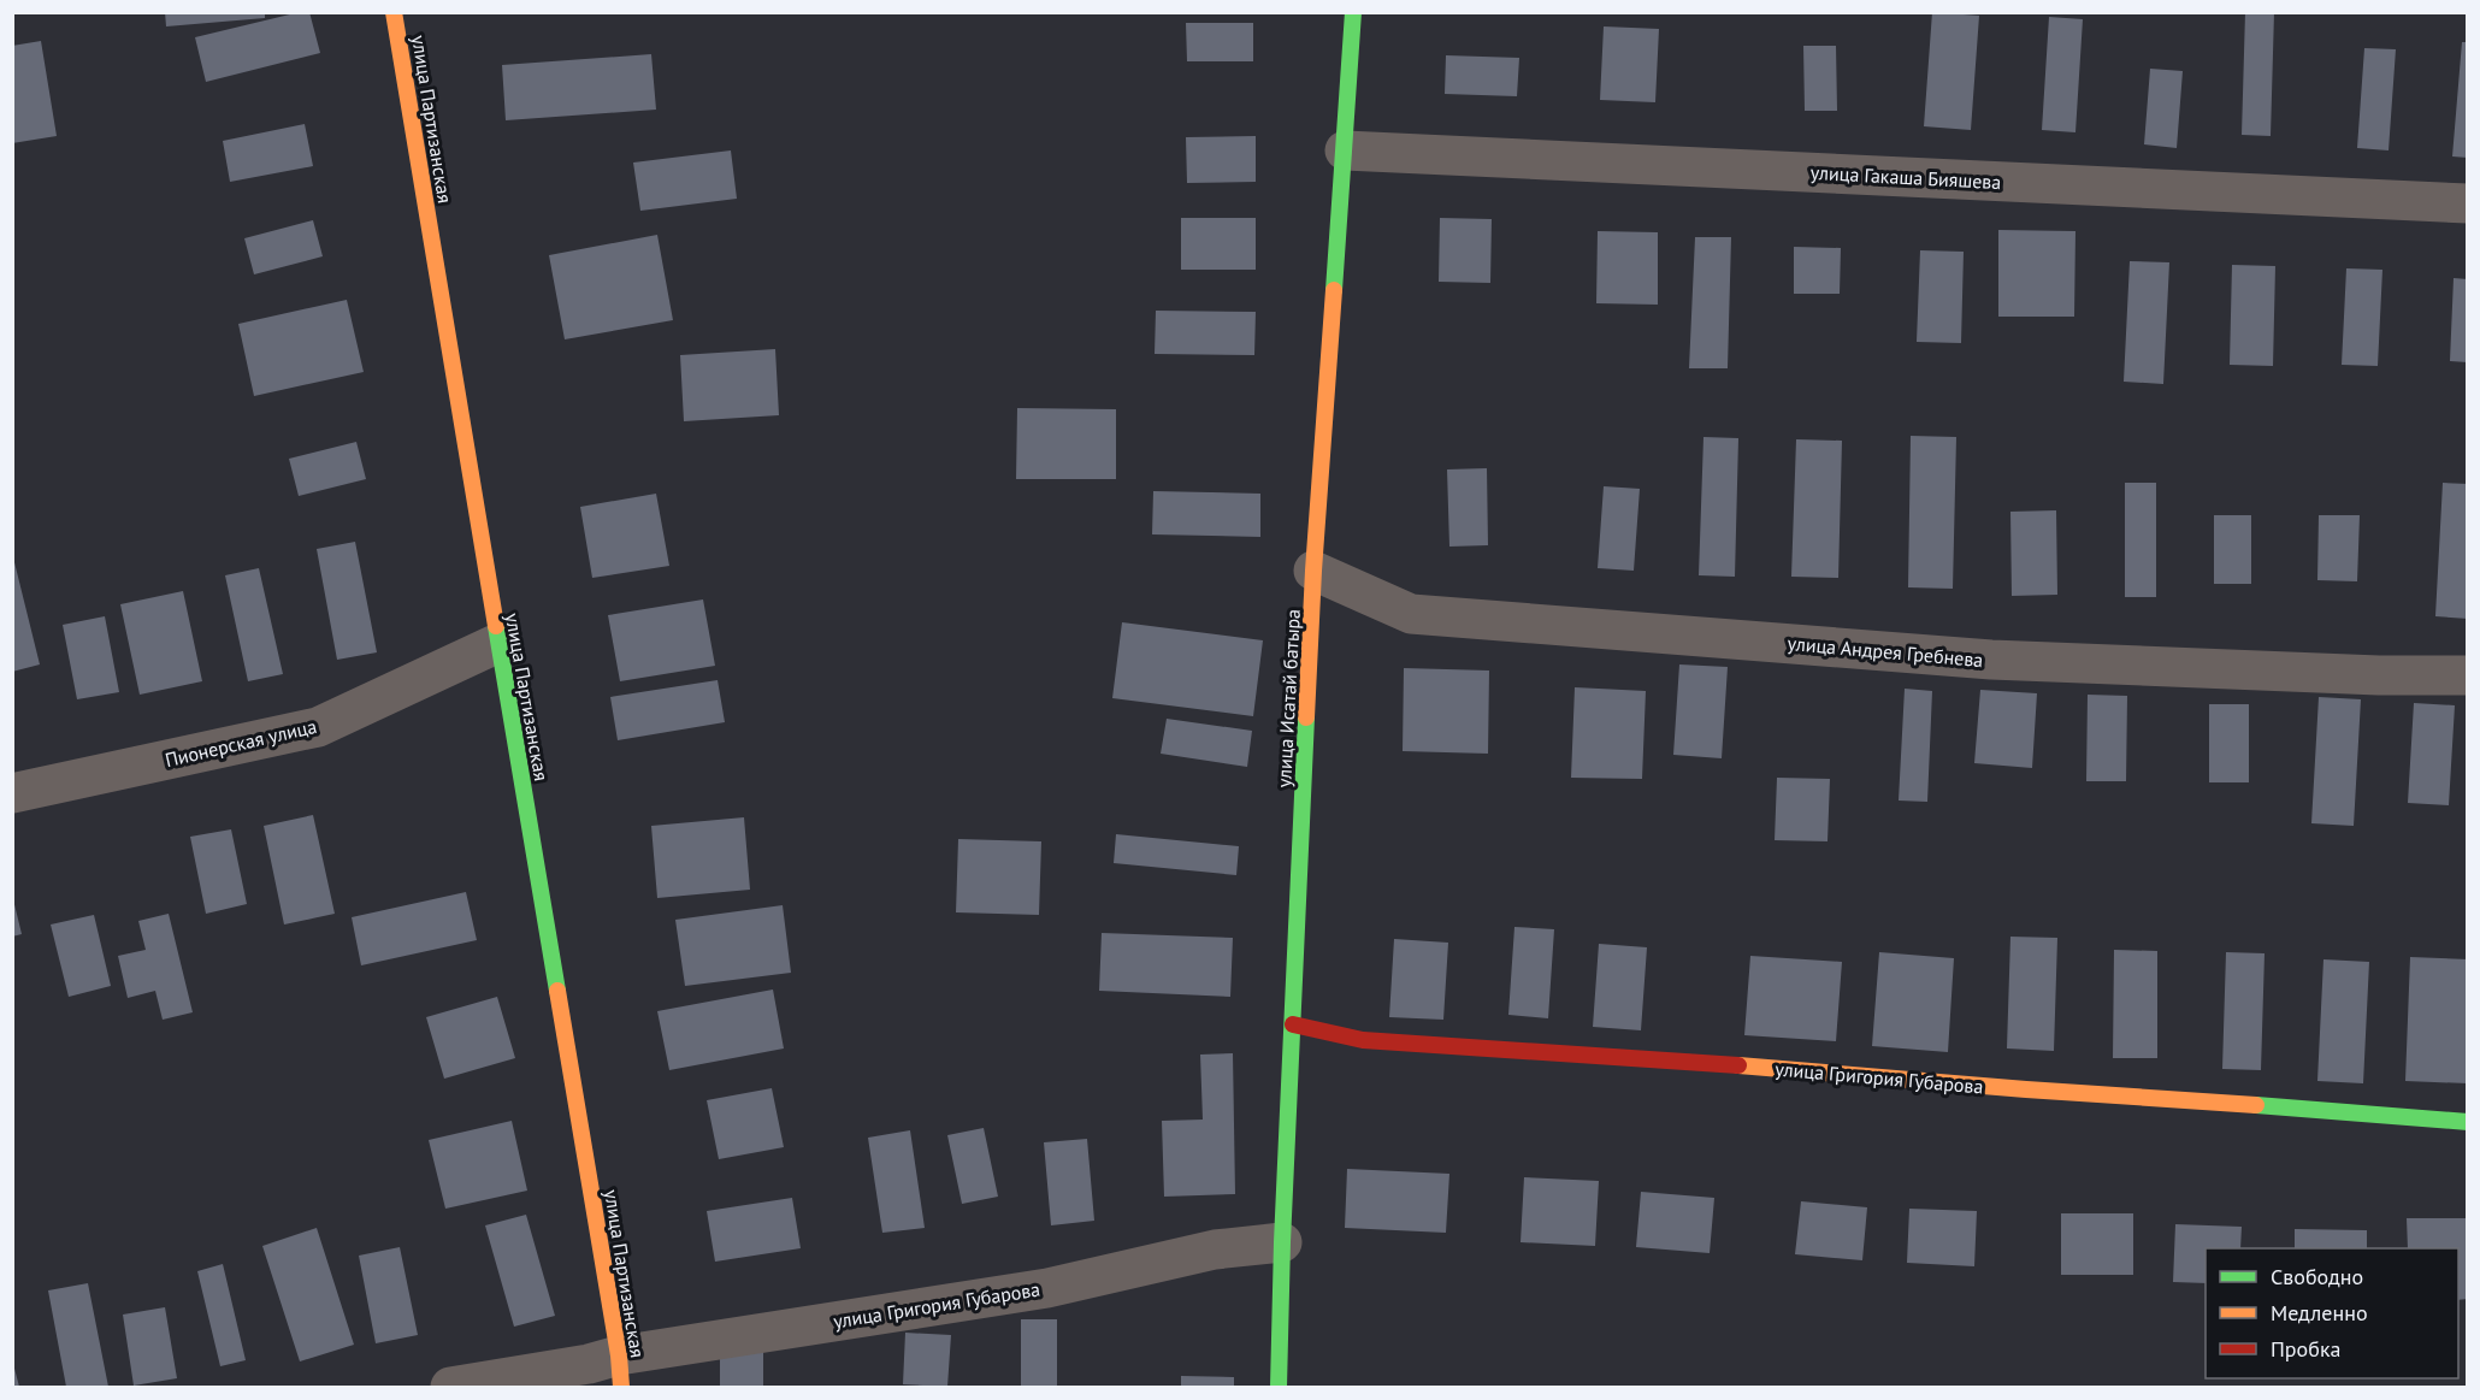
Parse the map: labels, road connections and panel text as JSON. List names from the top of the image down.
{
  "streets": {
    "street": [
      "улица Партизанская",
      "улица Гакаша Бияшева",
      "улица Андрея Гребнева",
      "улица Исатай батыра",
      "Пионерская улица",
      "улица Григория Губарова"
    ]
  },
  "crossings": [
    ["улица Партизанская", "Пионерская улица"],
    ["улица Партизанская", "улица Григория Губарова"],
    ["улица Гакаша Бияшева", "улица Исатай батыра"],
    ["улица Андрея Гребнева", "улица Исатай батыра"],
    ["улица Исатай батыра", "улица Григория Губарова"]
  ],
  "legend": ["Свободно", "Медленно", "Пробка"]
}
